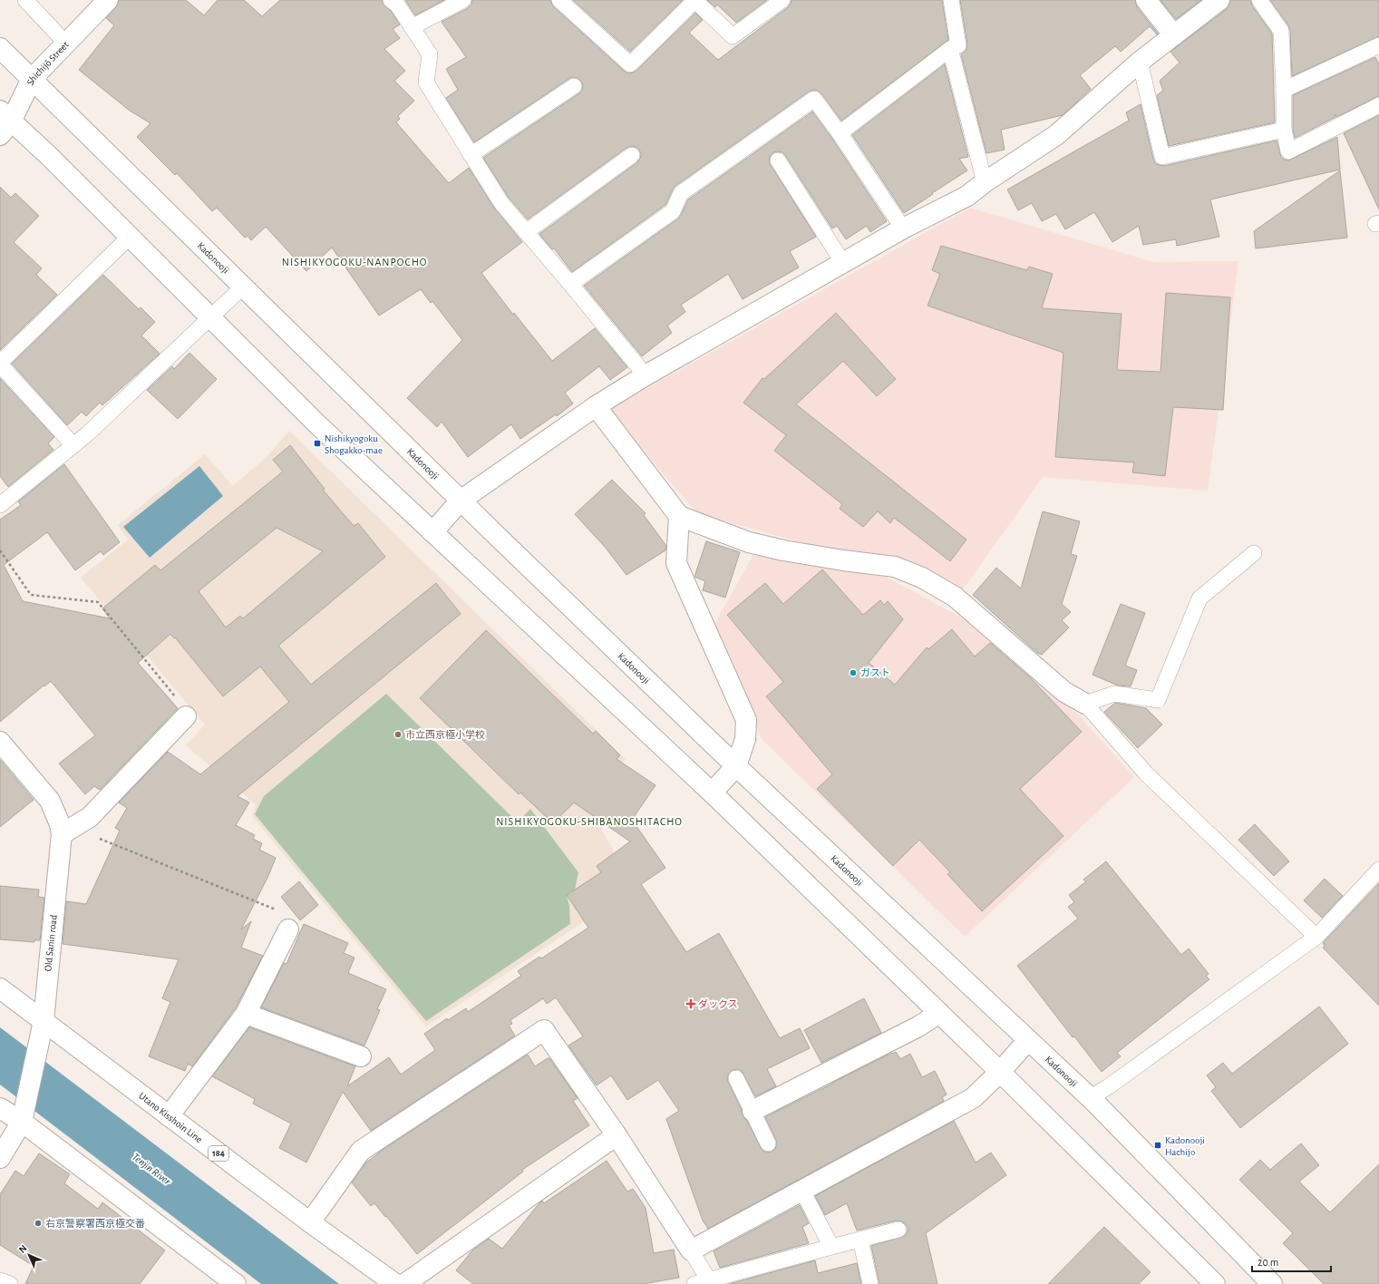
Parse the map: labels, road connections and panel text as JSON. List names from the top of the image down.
{
  "streets": {
    "street": [
      "Shichijō Street",
      "Kadonooji",
      "Old Sanin road",
      "Utano Kisshoin Line",
      "184"
    ]
  },
  "crossings": [
    ["Shichijō Street", "Kadonooji"],
    ["Old Sanin road", "Utano Kisshoin Line"]
  ],
  "districts": ["NISHIKYOGOKU-NANPOCHO", "NISHIKYOGOKU-SHIBANOSHITACHO"],
  "water": ["Tenjin River"],
  "places": {
    "transit": ["Nishikyogoku Shogakko-mae", "Kadonooji Hachijo"],
    "other": ["ガスト", "市立西京極小学校", "右京警察署西京極交番"],
    "health": ["ダックス"]
  },
  "scale_bar": "20 m",
  "north": "top left"
}
